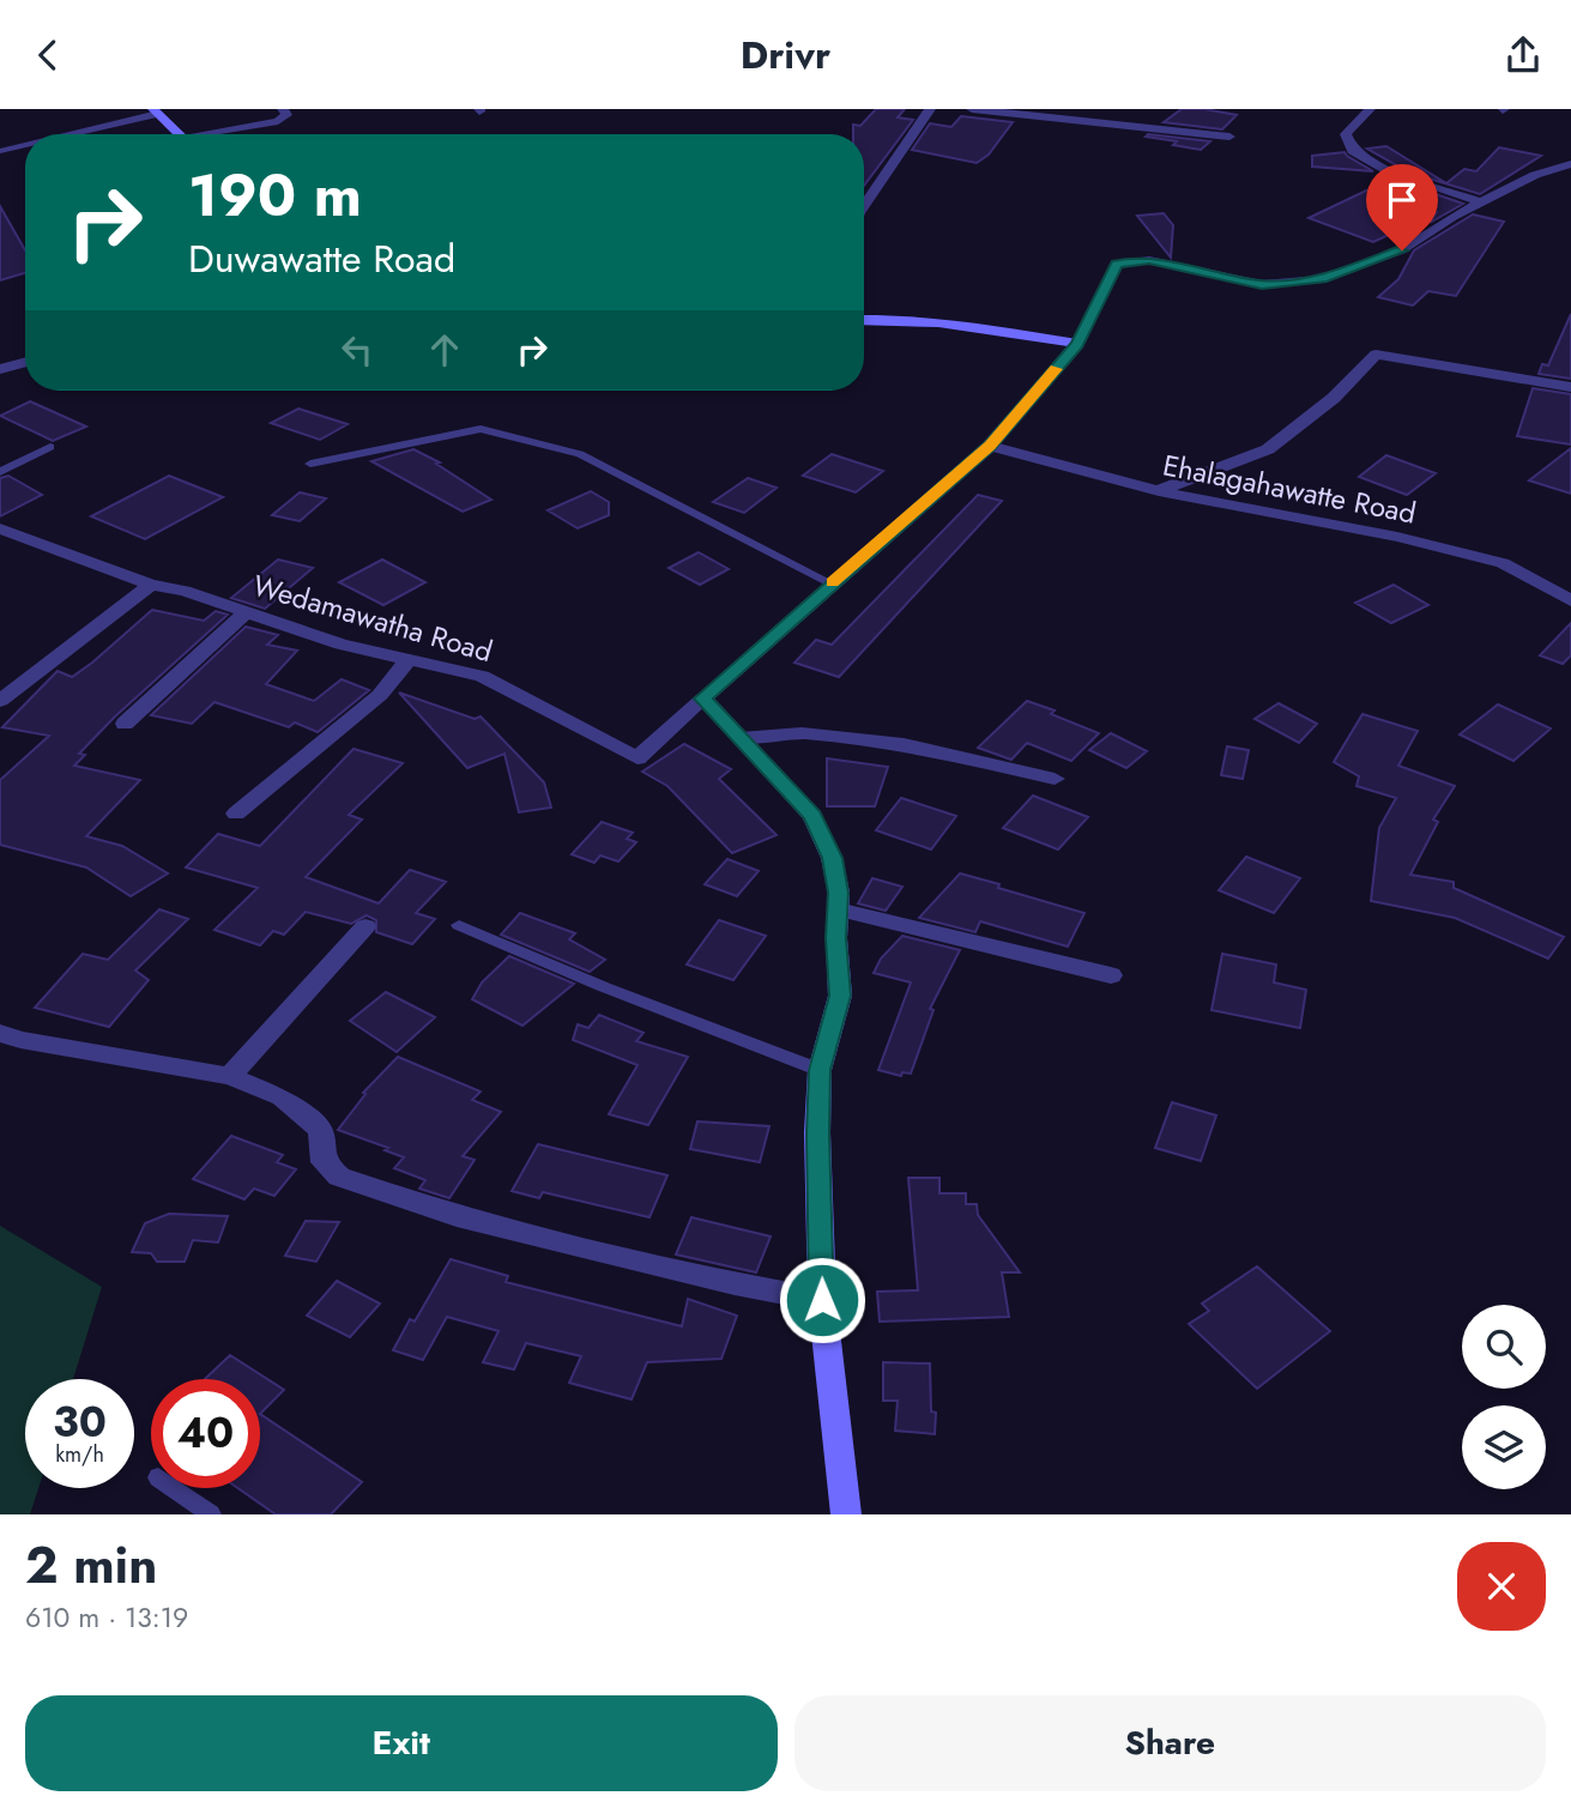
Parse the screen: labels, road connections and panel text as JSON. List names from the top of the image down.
{
  "streets": {
    "street": ["Ehalagahawatte Road", "Wedamawatha Road"]
  },
  "page": {
    "header": "Drivr",
    "turn": ["190 m", "Duwawatte Road"],
    "speed": "30 km/h",
    "limit": "40",
    "heading": ["2 min", "610 m · 13:19"],
    "buttons": ["Exit", "Share"]
  }
}
